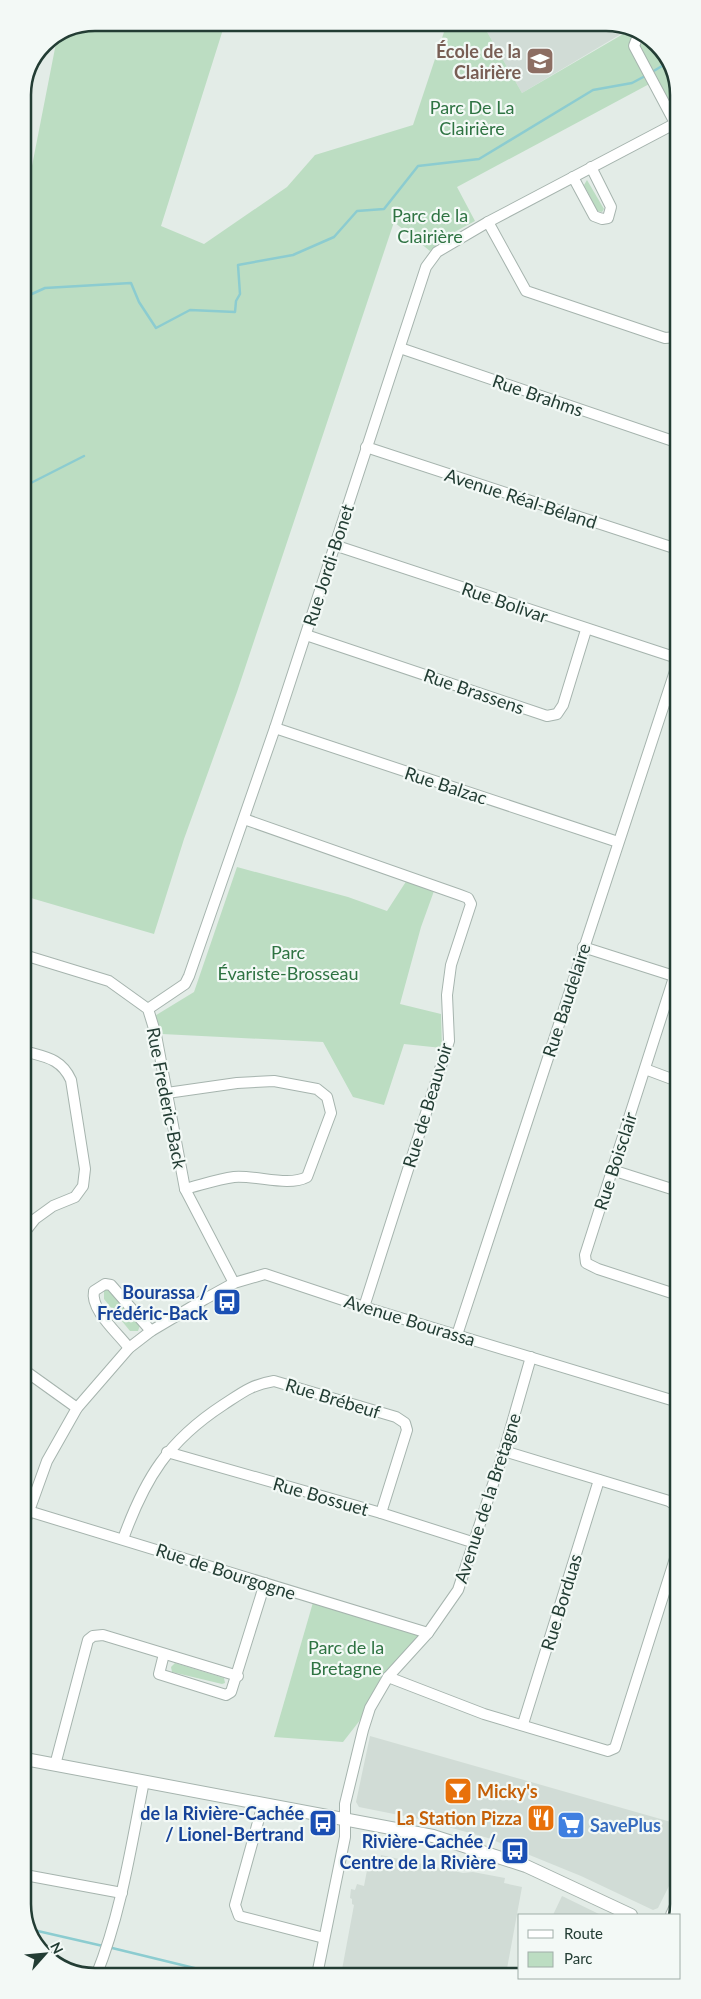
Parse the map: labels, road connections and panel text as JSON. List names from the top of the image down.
{
  "streets": {
    "street": [
      "Rue Brahms",
      "Avenue Réal-Béland",
      "Rue Jordi-Bonet",
      "Rue Bolivar",
      "Rue Brassens",
      "Rue Balzac",
      "Rue Baudelaire",
      "Rue Frederic-Back",
      "Rue de Beauvoir",
      "Rue Boisclair",
      "Avenue Bourassa",
      "Rue Brébeuf",
      "Rue Bossuet",
      "Avenue de la Bretagne",
      "Rue de Bourgogne",
      "Rue Borduas"
    ]
  },
  "crossings": [
    ["Rue Brahms", "Rue Jordi-Bonet"],
    ["Avenue Réal-Béland", "Rue Jordi-Bonet"],
    ["Rue Jordi-Bonet", "Rue Bolivar"],
    ["Rue Jordi-Bonet", "Rue Brassens"],
    ["Rue Jordi-Bonet", "Rue Balzac"],
    ["Rue Jordi-Bonet", "Rue Frederic-Back"],
    ["Rue Jordi-Bonet", "Rue de Beauvoir"],
    ["Rue Bolivar", "Rue Brassens"],
    ["Rue Balzac", "Rue Baudelaire"],
    ["Rue Baudelaire", "Avenue Bourassa"],
    ["Rue Frederic-Back", "Avenue Bourassa"],
    ["Rue de Beauvoir", "Avenue Bourassa"],
    ["Avenue Bourassa", "Avenue de la Bretagne"],
    ["Rue Brébeuf", "Rue Bossuet"],
    ["Rue Brébeuf", "Rue de Bourgogne"],
    ["Rue Bossuet", "Avenue de la Bretagne"],
    ["Avenue de la Bretagne", "Rue de Bourgogne"]
  ],
  "parks": [
    "Parc De La Clairière",
    "Parc de la Clairière",
    "Parc Évariste-Brosseau",
    "Parc de la Bretagne"
  ],
  "places": {
    "school or university": ["École de la Clairière"],
    "bus stop": ["Bourassa / Frédéric-Back", "de la Rivière-Cachée / Lionel-Bertrand", "Rivière-Cachée / Centre de la Rivière"],
    "bar": ["Micky's"],
    "restaurant": ["La Station Pizza"],
    "supermarket": ["SavePlus"]
  },
  "legend": ["Route", "Parc"],
  "north": "top right"
}
